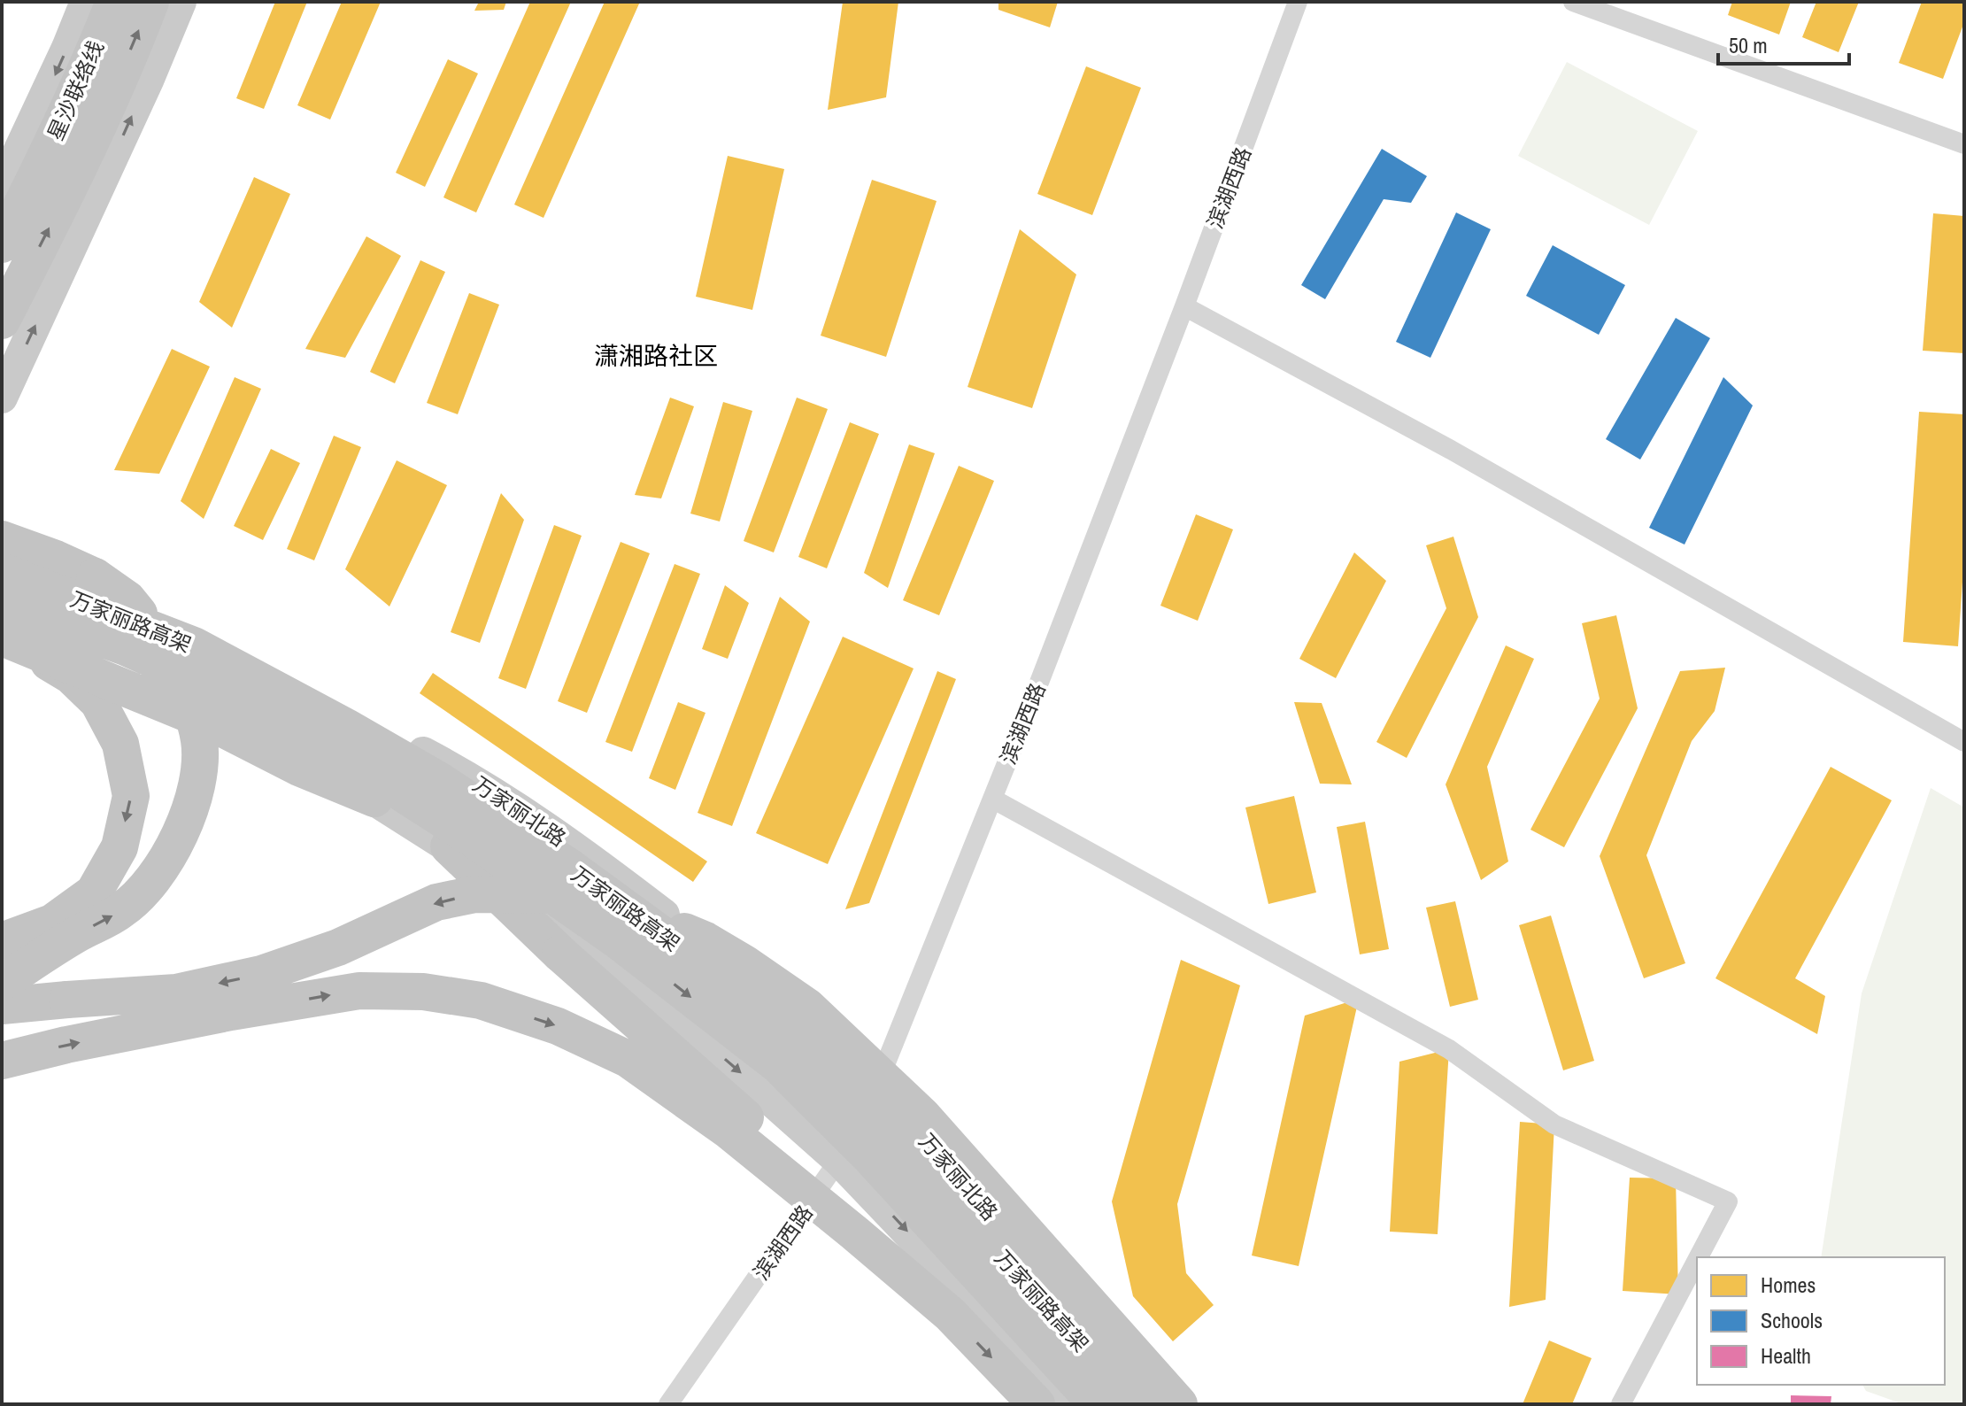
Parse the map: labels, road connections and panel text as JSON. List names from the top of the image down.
{
  "streets": {
    "highway": ["星沙联络线", "万家丽路高架"],
    "main road": ["万家丽北路"],
    "street": ["滨湖西路"]
  },
  "crossings": [
    ["滨湖西路", "万家丽北路"]
  ],
  "districts": ["潇湘路社区"],
  "legend": ["Homes", "Schools", "Health"],
  "scale_bar": "50 m"
}
